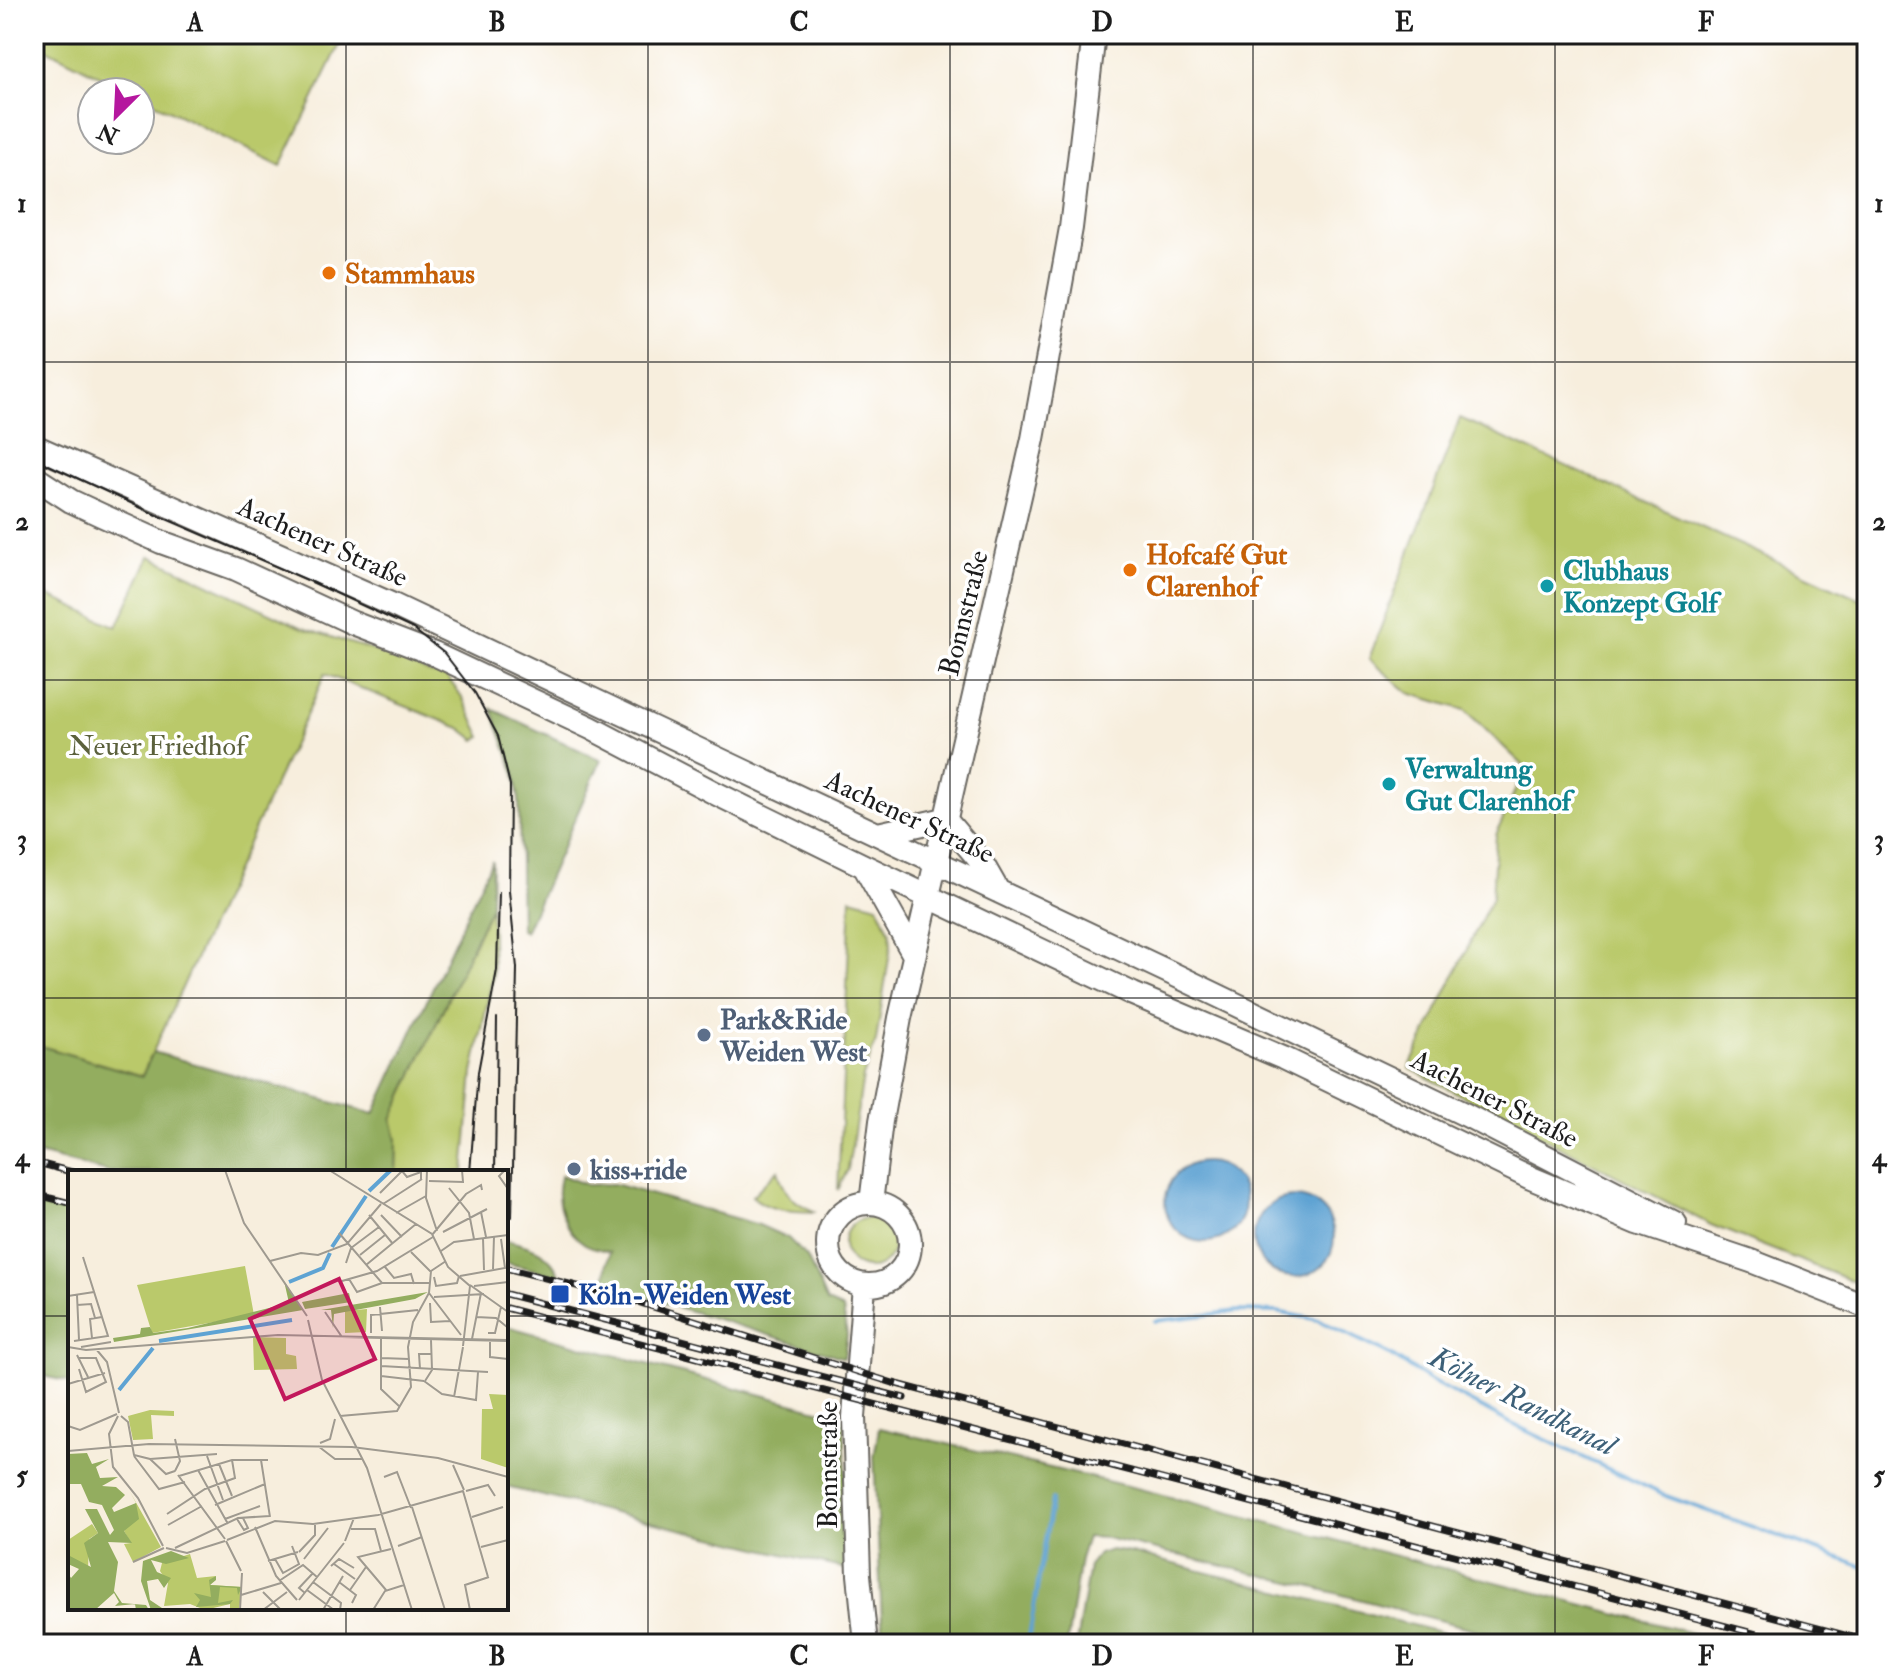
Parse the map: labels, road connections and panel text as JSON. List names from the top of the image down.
{
  "streets": {
    "main road": ["Aachener Straße", "Bonnstraße"]
  },
  "crossings": [
    ["Aachener Straße", "Bonnstraße"]
  ],
  "water": ["Kölner Randkanal"],
  "parks": ["Neuer Friedhof"],
  "places": {
    "other": [
      "Stammhaus",
      "Hofcafé Gut Clarenhof",
      "Clubhaus Konzept Golf",
      "Verwaltung Gut Clarenhof",
      "Park&Ride Weiden West",
      "kiss+ride"
    ],
    "transit": ["Köln-Weiden West"]
  },
  "north": "bottom left",
  "grid": {
    "columns": [
      "A",
      "B",
      "C",
      "D",
      "E",
      "F"
    ],
    "rows": [
      "1",
      "2",
      "3",
      "4",
      "5"
    ]
  }
}
